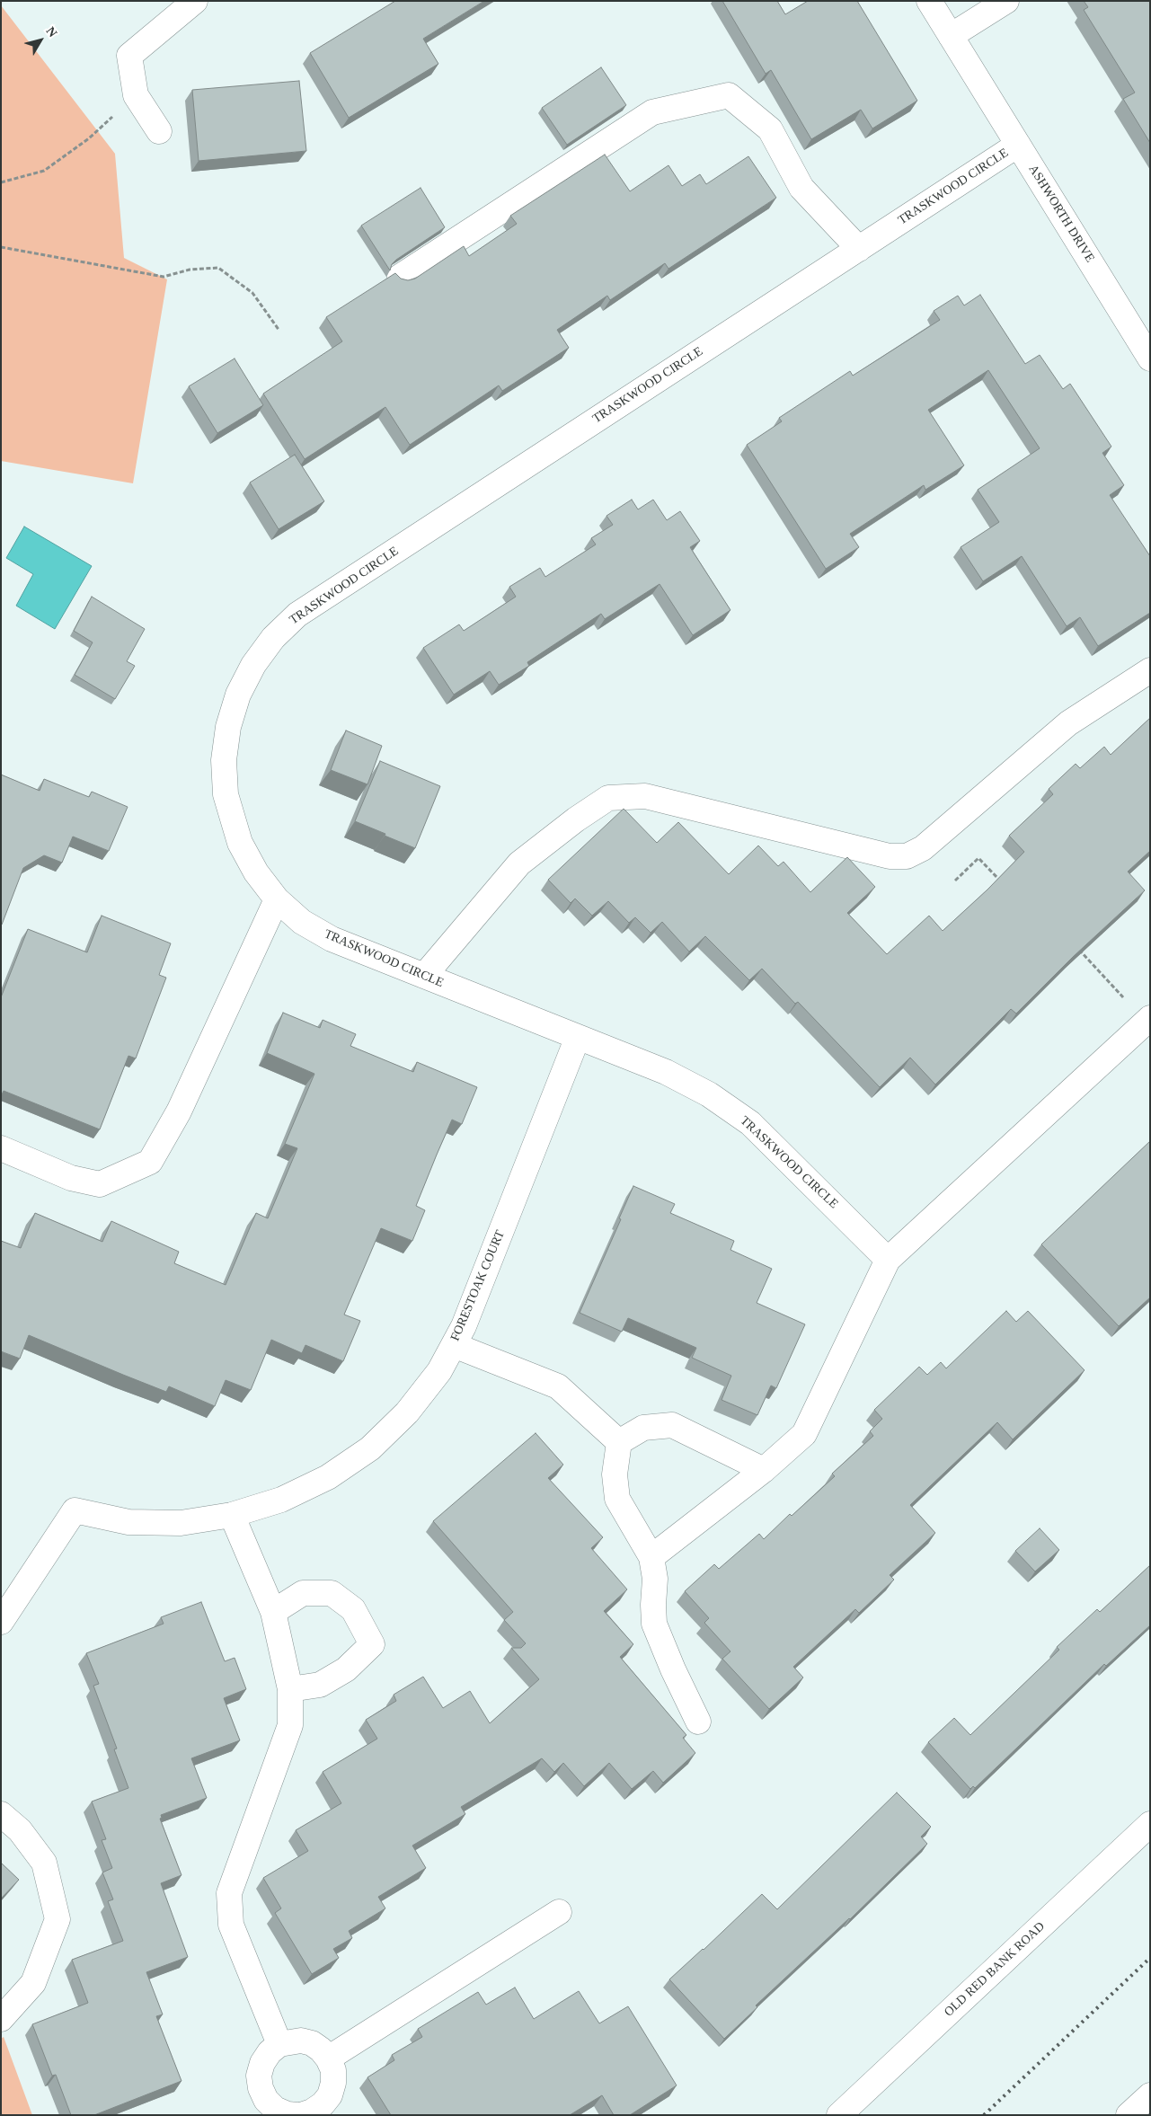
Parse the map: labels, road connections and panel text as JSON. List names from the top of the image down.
{
  "streets": {
    "street": [
      "TRASKWOOD CIRCLE",
      "ASHWORTH DRIVE",
      "FORESTOAK COURT",
      "OLD RED BANK ROAD"
    ]
  },
  "crossings": [
    ["TRASKWOOD CIRCLE", "ASHWORTH DRIVE"],
    ["TRASKWOOD CIRCLE", "FORESTOAK COURT"]
  ],
  "north": "top right"
}
